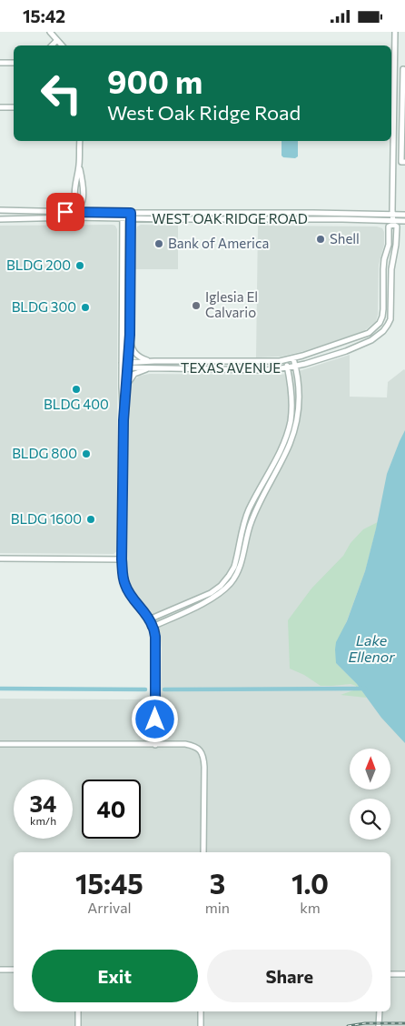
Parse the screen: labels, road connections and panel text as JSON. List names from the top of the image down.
{
  "streets": {
    "street": ["WEST OAK RIDGE ROAD", "TEXAS AVENUE"]
  },
  "crossings": [
    ["WEST OAK RIDGE ROAD", "TEXAS AVENUE"]
  ],
  "water": ["Lake Ellenor"],
  "places": [
    "Shell",
    "Bank of America",
    "BLDG 200",
    "Iglesia El Calvario",
    "BLDG 300",
    "BLDG 400",
    "BLDG 800",
    "BLDG 1600"
  ],
  "north": "top",
  "page": {
    "status": "15:42",
    "turn": ["900 m", "West Oak Ridge Road"],
    "speed": "34 km/h",
    "limit": "40",
    "eta": [
      "15:45",
      "Arrival",
      "3",
      "min",
      "1.0",
      "km"
    ],
    "buttons": ["Exit", "Share"]
  }
}
